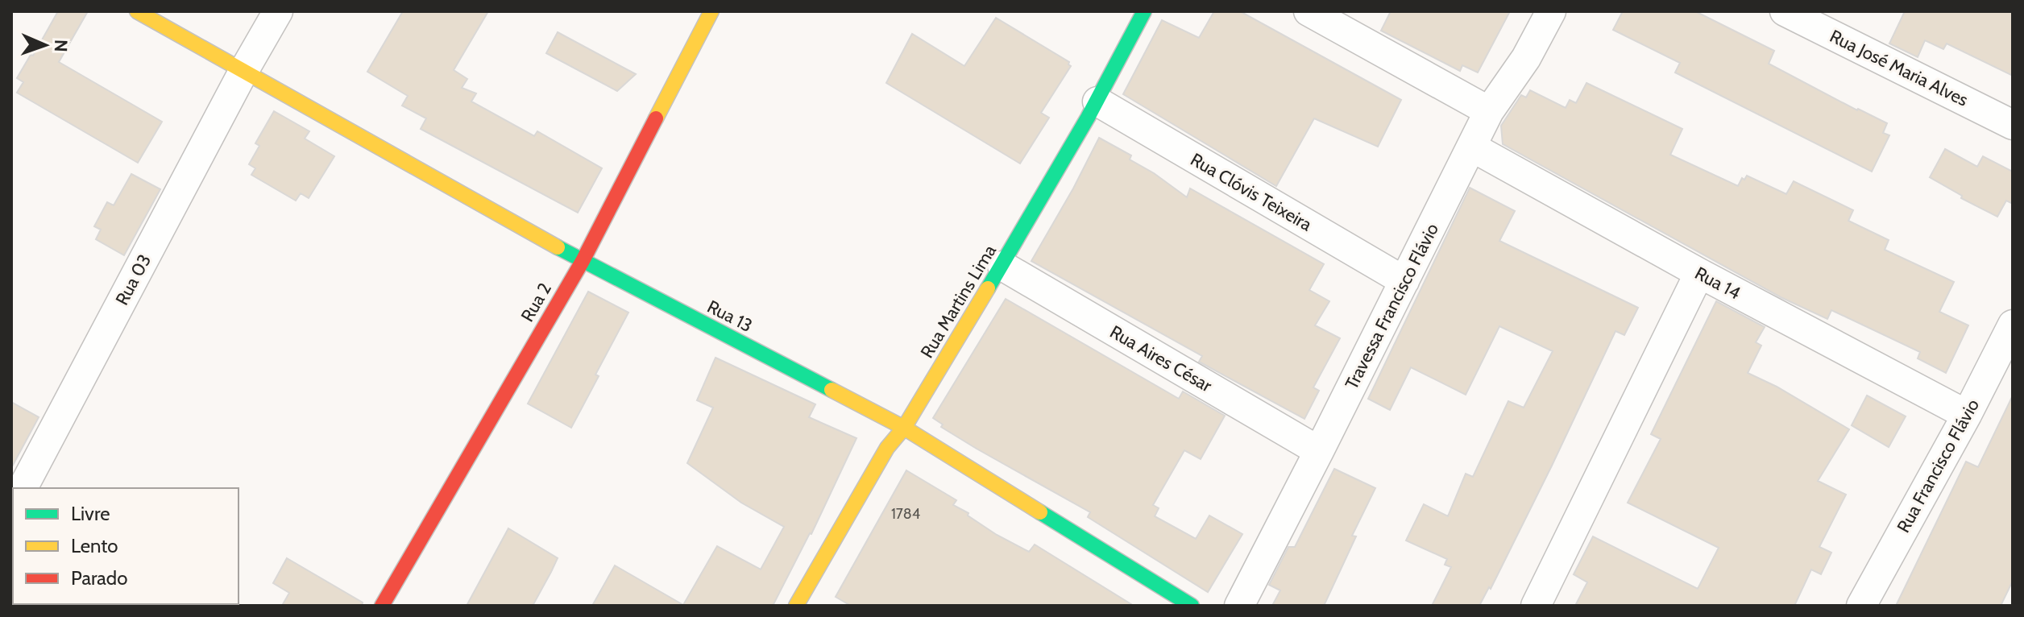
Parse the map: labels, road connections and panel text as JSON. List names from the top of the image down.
{
  "streets": {
    "street": [
      "Rua José Maria Alves",
      "Rua Clóvis Teixeira",
      "Rua 03",
      "Rua 14",
      "Rua Martins Lima",
      "Rua 2",
      "Travessa Francisco Flávio",
      "Rua 13",
      "Rua Aires César",
      "Rua Francisco Flávio"
    ]
  },
  "crossings": [
    ["Rua Clóvis Teixeira", "Rua Martins Lima"],
    ["Rua Clóvis Teixeira", "Travessa Francisco Flávio"],
    ["Rua 03", "Rua 13"],
    ["Rua 14", "Travessa Francisco Flávio"],
    ["Rua 14", "Rua Francisco Flávio"],
    ["Rua Martins Lima", "Rua 13"],
    ["Rua Martins Lima", "Rua Aires César"],
    ["Rua 2", "Rua 13"],
    ["Travessa Francisco Flávio", "Rua Aires César"]
  ],
  "house_numbers": ["1784"],
  "legend": ["Livre", "Lento", "Parado"],
  "north": "right"
}
